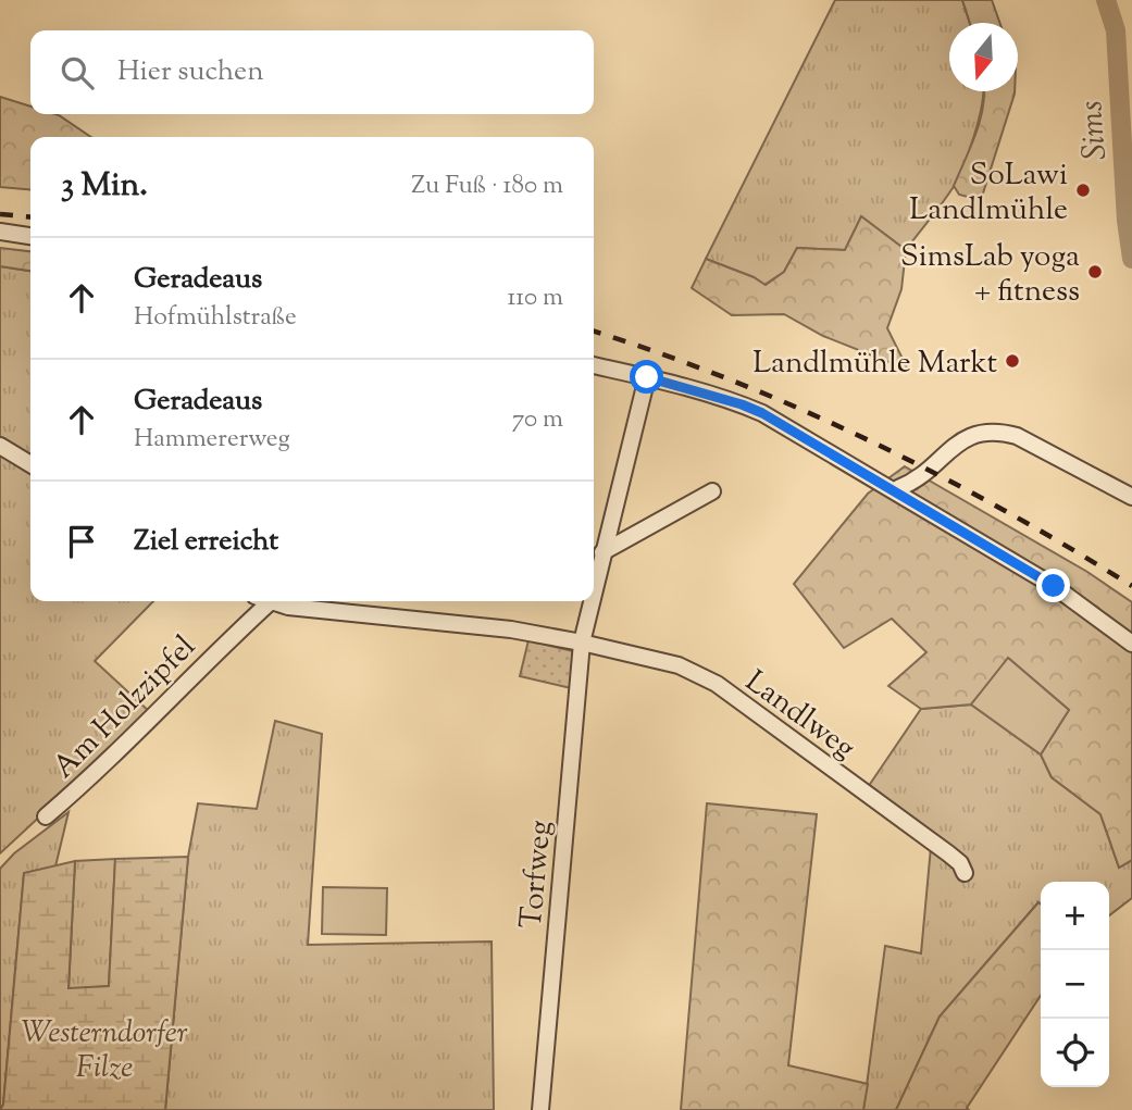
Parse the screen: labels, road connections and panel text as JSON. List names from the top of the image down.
{
  "streets": {
    "street": ["Am Holzzipfel", "Landlweg", "Torfweg"]
  },
  "crossings": [
    ["Landlweg", "Torfweg"]
  ],
  "water": ["Sims"],
  "parks": ["Westerndorfer Filze"],
  "places": ["SoLawi Landlmühle", "SimsLab yoga + fitness", "Landlmühle Markt"],
  "north": "bottom",
  "page": {
    "search": "Hier suchen",
    "heading": ["3 Min.", "Zu Fuß · 180 m"],
    "list": [
      ["Geradeaus", "Hofmühlstraße", "110 m"],
      ["Geradeaus", "Hammererweg", "70 m"],
      "Ziel erreicht"
    ],
    "map_buttons": ["+", "−"]
  }
}
